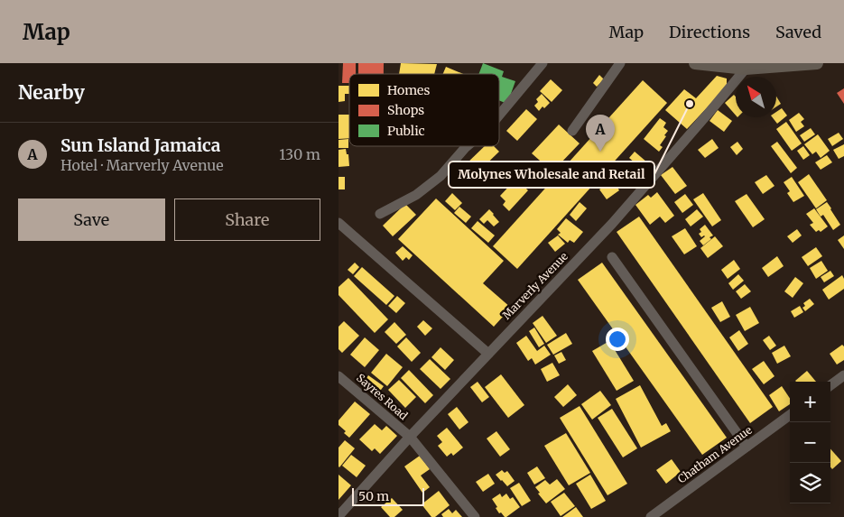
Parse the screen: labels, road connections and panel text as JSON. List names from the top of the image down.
{
  "streets": {
    "street": ["Marverly Avenue", "Sayres Road", "Chatham Avenue"]
  },
  "crossings": [
    ["Marverly Avenue", "Sayres Road"]
  ],
  "places": ["Molynes Wholesale and Retail"],
  "legend": ["Homes", "Shops", "Public"],
  "scale_bar": "50 m",
  "north": "top left",
  "page": {
    "header": "Map",
    "nav": ["Map", "Directions", "Saved"],
    "heading": "Nearby",
    "pins": "A",
    "list": [
      {
        "mark": "A",
        "name": "Sun Island Jamaica",
        "note": "Hotel · Marverly Avenue",
        "value": "130 m"
      }
    ],
    "buttons": ["Save", "Share"],
    "map_buttons": ["+", "−"],
    "scale": "50 m"
  }
}
